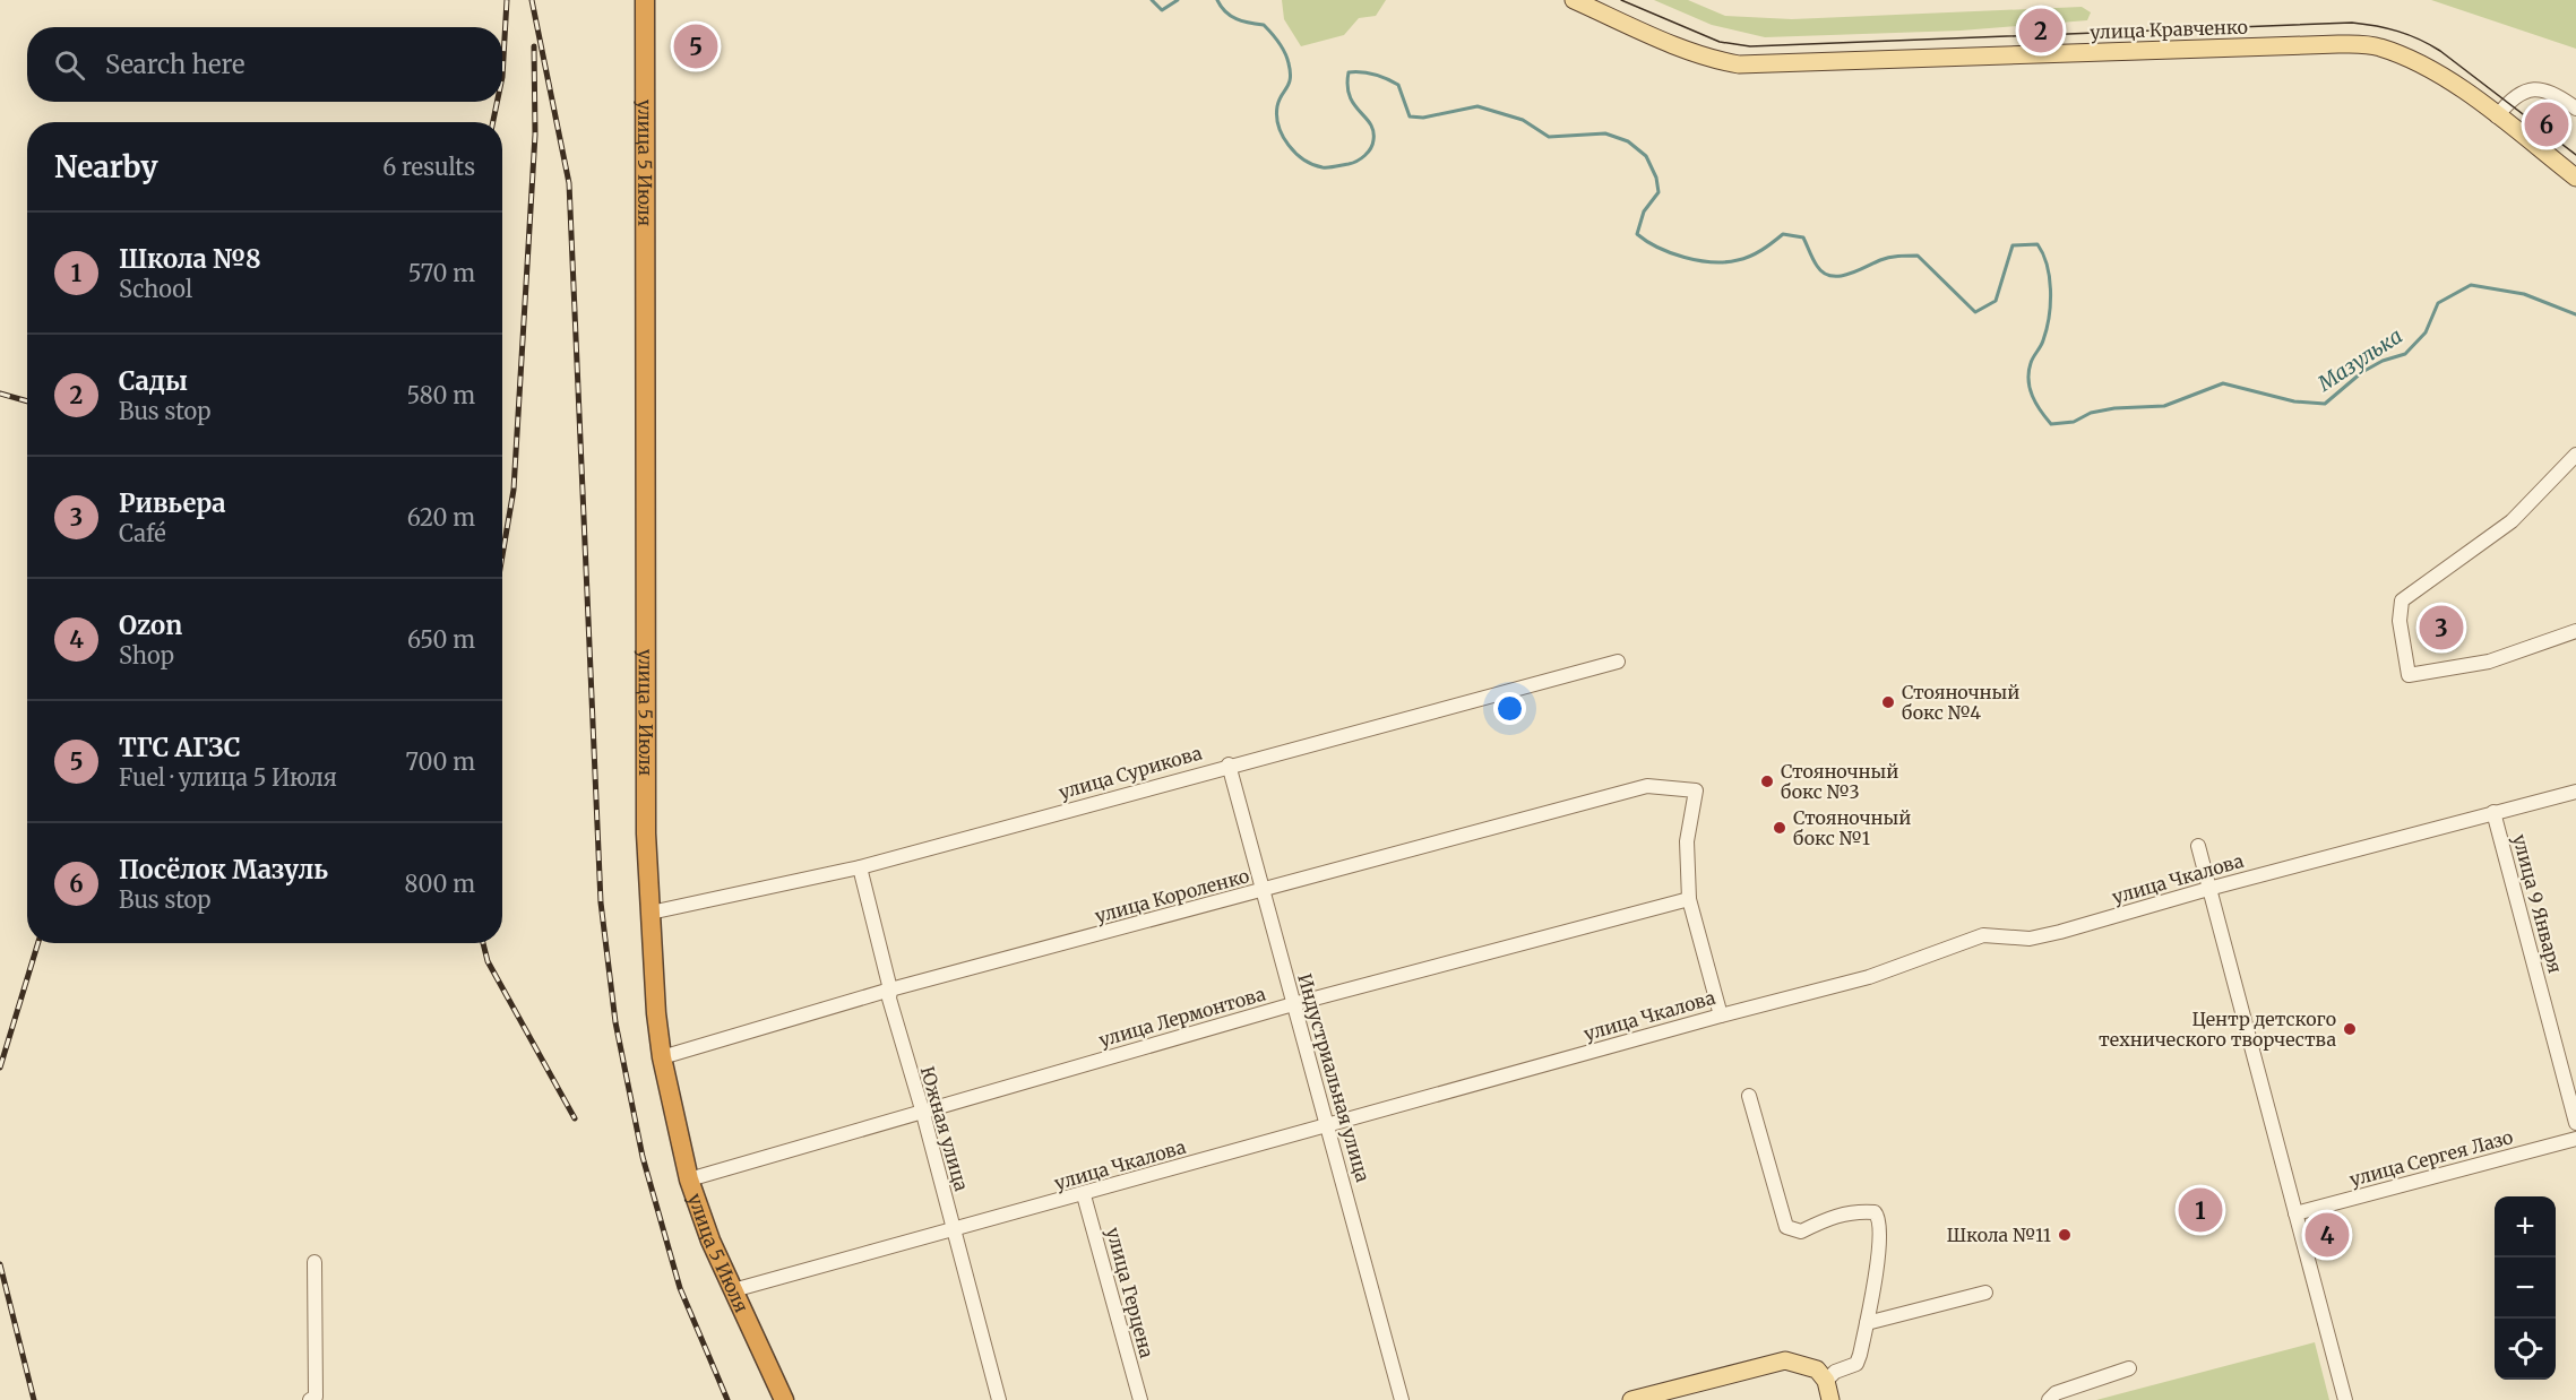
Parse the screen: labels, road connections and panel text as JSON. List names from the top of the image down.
{
  "streets": {
    "highway": ["улица 5 Июля"],
    "main road": ["улица Кравченко"],
    "street": [
      "улица Сурикова",
      "улица Чкалова",
      "улица Короленко",
      "улица 9 Января",
      "улица Лермонтова",
      "Индустриальная улица",
      "Южная улица",
      "улица Сергея Лазо",
      "улица Герцена"
    ]
  },
  "crossings": [
    ["улица 5 Июля", "улица Сурикова"],
    ["улица 5 Июля", "улица Чкалова"],
    ["улица 5 Июля", "улица Короленко"],
    ["улица 5 Июля", "улица Лермонтова"],
    ["улица Сурикова", "Индустриальная улица"],
    ["улица Сурикова", "Южная улица"],
    ["улица Чкалова", "улица 9 Января"],
    ["улица Чкалова", "Индустриальная улица"],
    ["улица Чкалова", "Южная улица"],
    ["улица Чкалова", "улица Герцена"],
    ["улица Короленко", "улица Лермонтова"],
    ["улица Короленко", "Индустриальная улица"],
    ["улица Короленко", "Южная улица"],
    ["улица Лермонтова", "Индустриальная улица"],
    ["улица Лермонтова", "Южная улица"]
  ],
  "water": ["Мазулька"],
  "places": [
    "Стояночный бокс №4",
    "Стояночный бокс №3",
    "Стояночный бокс №1",
    "Центр детского технического творчества",
    "Школа №11"
  ],
  "page": {
    "pins": [
      "2",
      "5",
      "6",
      "3",
      "1",
      "4"
    ],
    "search": "Search here",
    "heading": ["Nearby", "6 results"],
    "list": [
      {
        "mark": "1",
        "name": "Школа №8",
        "note": "School",
        "value": "570 m"
      },
      {
        "mark": "2",
        "name": "Сады",
        "note": "Bus stop",
        "value": "580 m"
      },
      {
        "mark": "3",
        "name": "Ривьера",
        "note": "Café",
        "value": "620 m"
      },
      {
        "mark": "4",
        "name": "Ozon",
        "note": "Shop",
        "value": "650 m"
      },
      {
        "mark": "5",
        "name": "ТГС АГЗС",
        "note": "Fuel · улица 5 Июля",
        "value": "700 m"
      },
      {
        "mark": "6",
        "name": "Посёлок Мазуль",
        "note": "Bus stop",
        "value": "800 m"
      }
    ],
    "map_buttons": ["+", "−"]
  }
}
